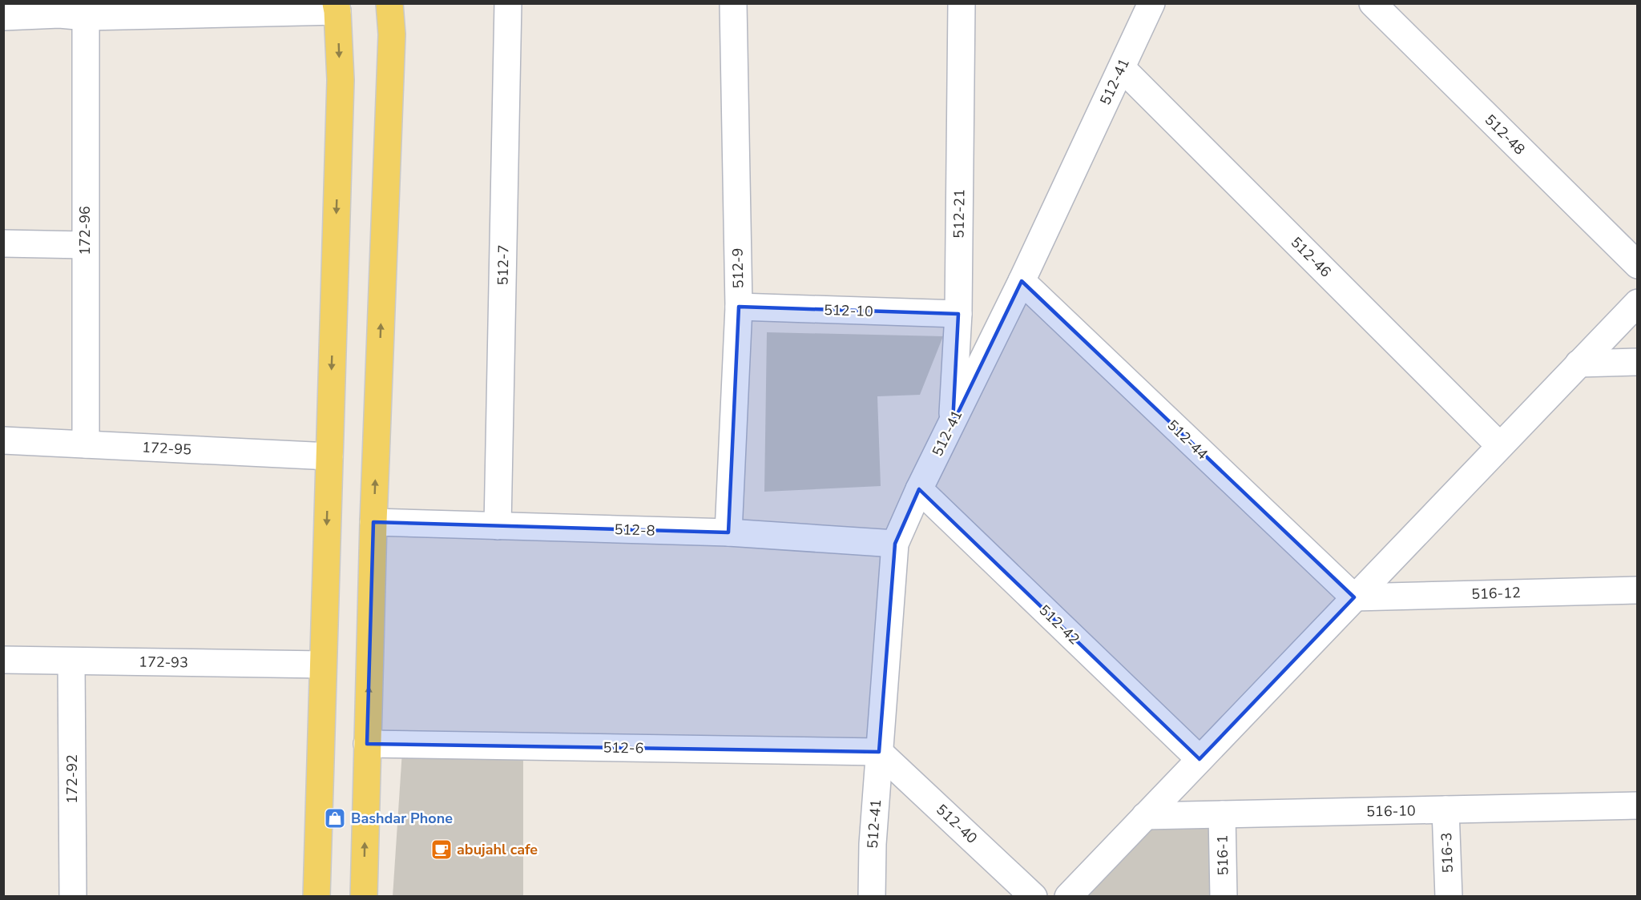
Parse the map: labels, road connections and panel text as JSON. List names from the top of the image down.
{
  "streets": {
    "street": [
      "512-41",
      "512-48",
      "512-21",
      "172-96",
      "512-46",
      "512-7",
      "512-9",
      "512-10",
      "512-44",
      "172-95",
      "512-8",
      "516-12",
      "512-42",
      "172-93",
      "512-6",
      "172-92",
      "516-10",
      "512-40",
      "516-3",
      "516-1"
    ]
  },
  "crossings": [
    ["512-41", "512-21"],
    ["512-41", "512-46"],
    ["512-41", "512-44"],
    ["512-41", "512-8"],
    ["512-41", "512-42"],
    ["512-41", "512-6"],
    ["512-41", "512-40"],
    ["512-21", "512-10"],
    ["172-96", "172-95"],
    ["512-7", "512-8"],
    ["512-9", "512-10"],
    ["512-9", "512-8"],
    ["512-44", "516-12"],
    ["172-93", "172-92"],
    ["512-6", "512-40"],
    ["516-10", "516-3"],
    ["516-10", "516-1"]
  ],
  "places": {
    "shop": ["Bashdar Phone"],
    "cafe": ["abujahl cafe"]
  }
}
